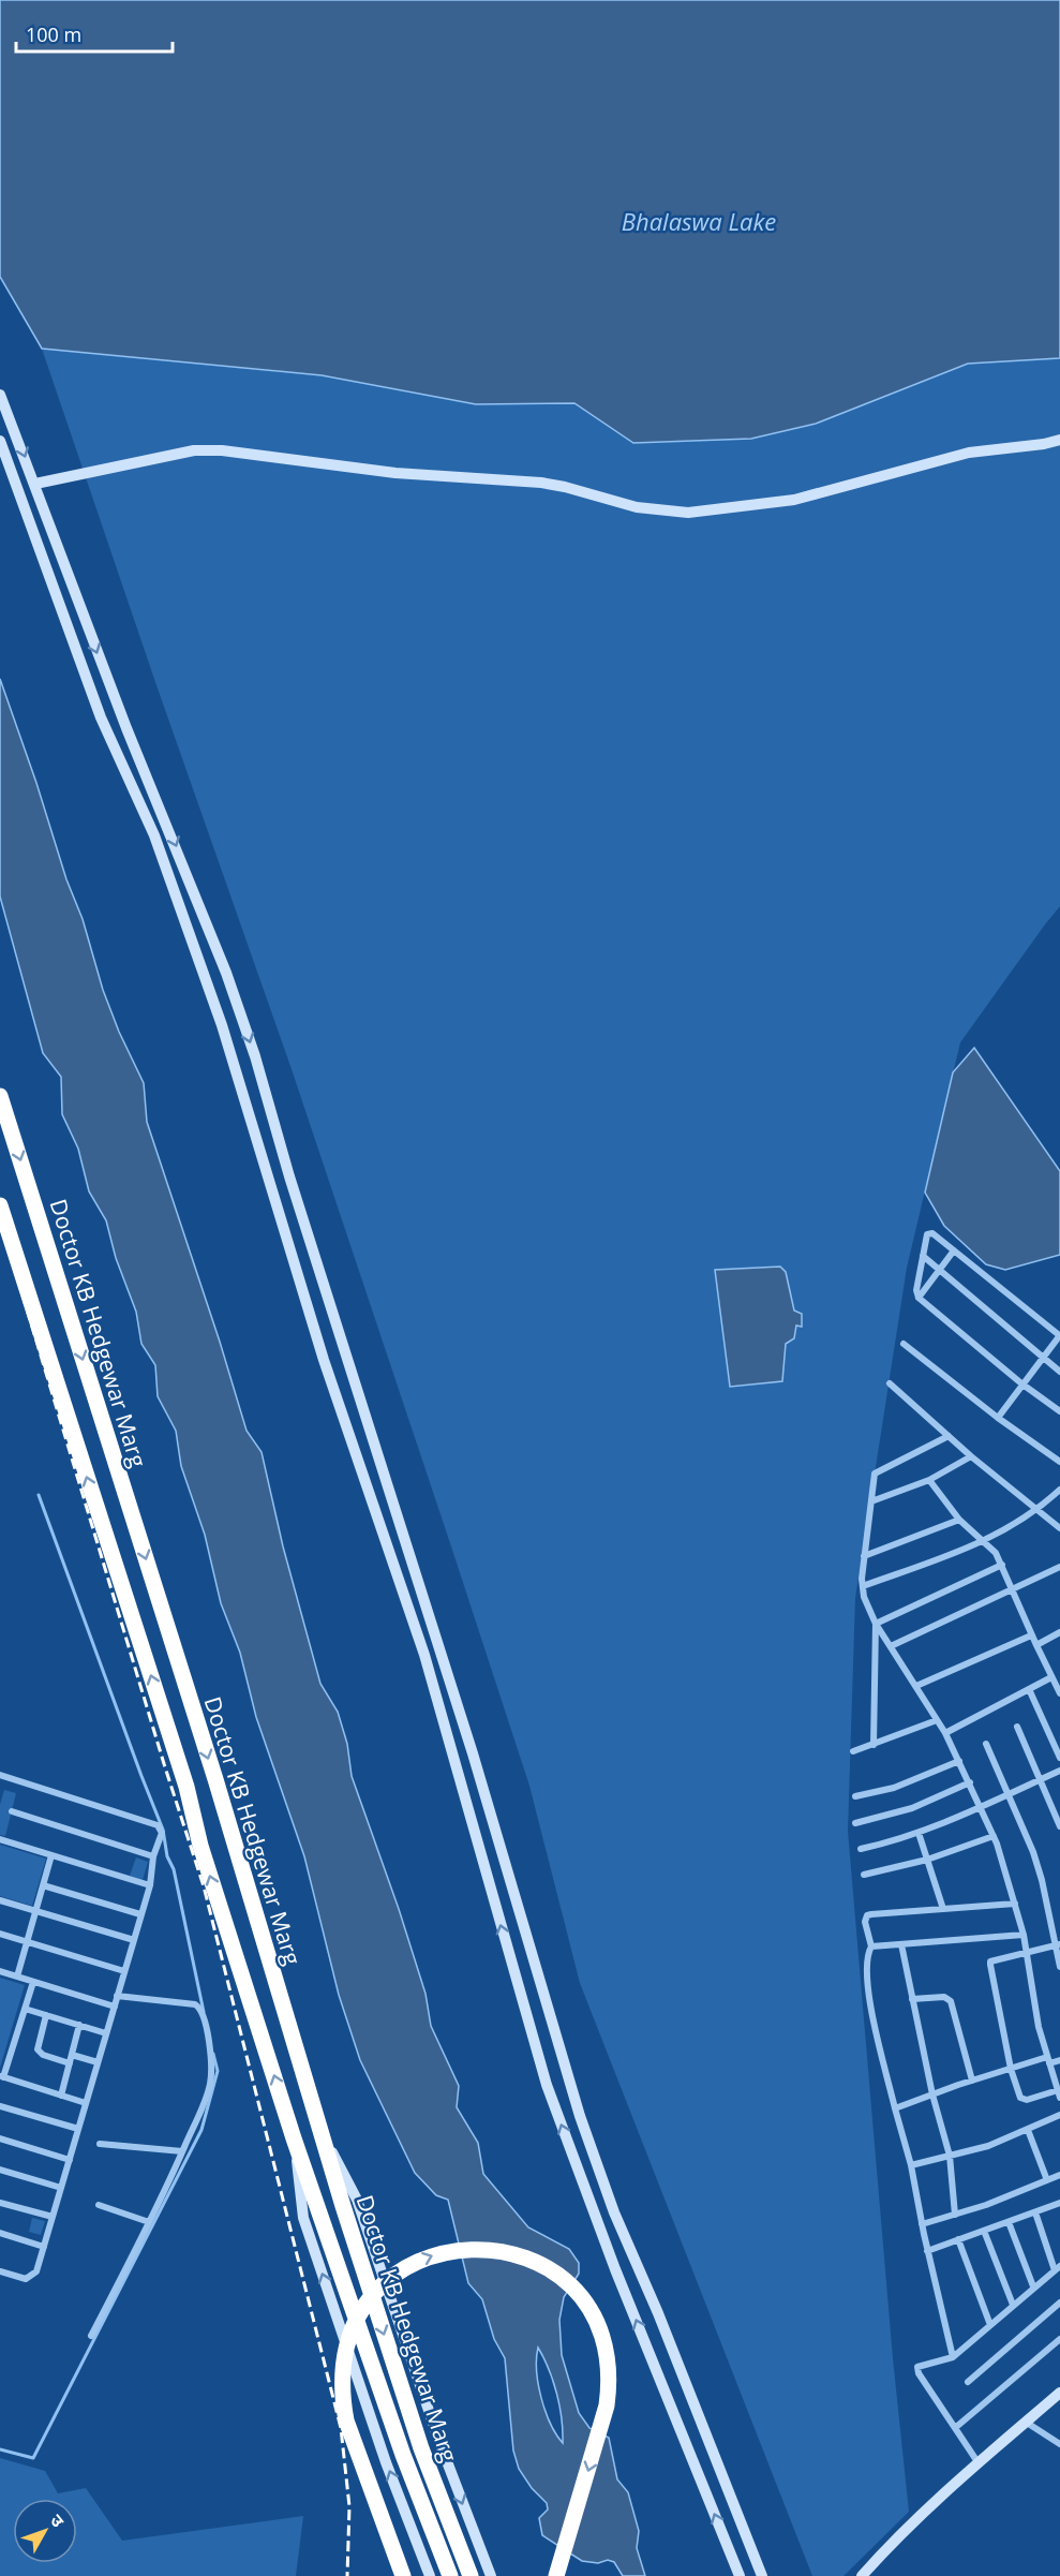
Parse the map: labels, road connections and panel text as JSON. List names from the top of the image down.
{
  "streets": {
    "highway": ["Doctor KB Hedgewar Marg"]
  },
  "water": ["Bhalaswa Lake"],
  "scale_bar": "100 m",
  "north": "top right"
}
